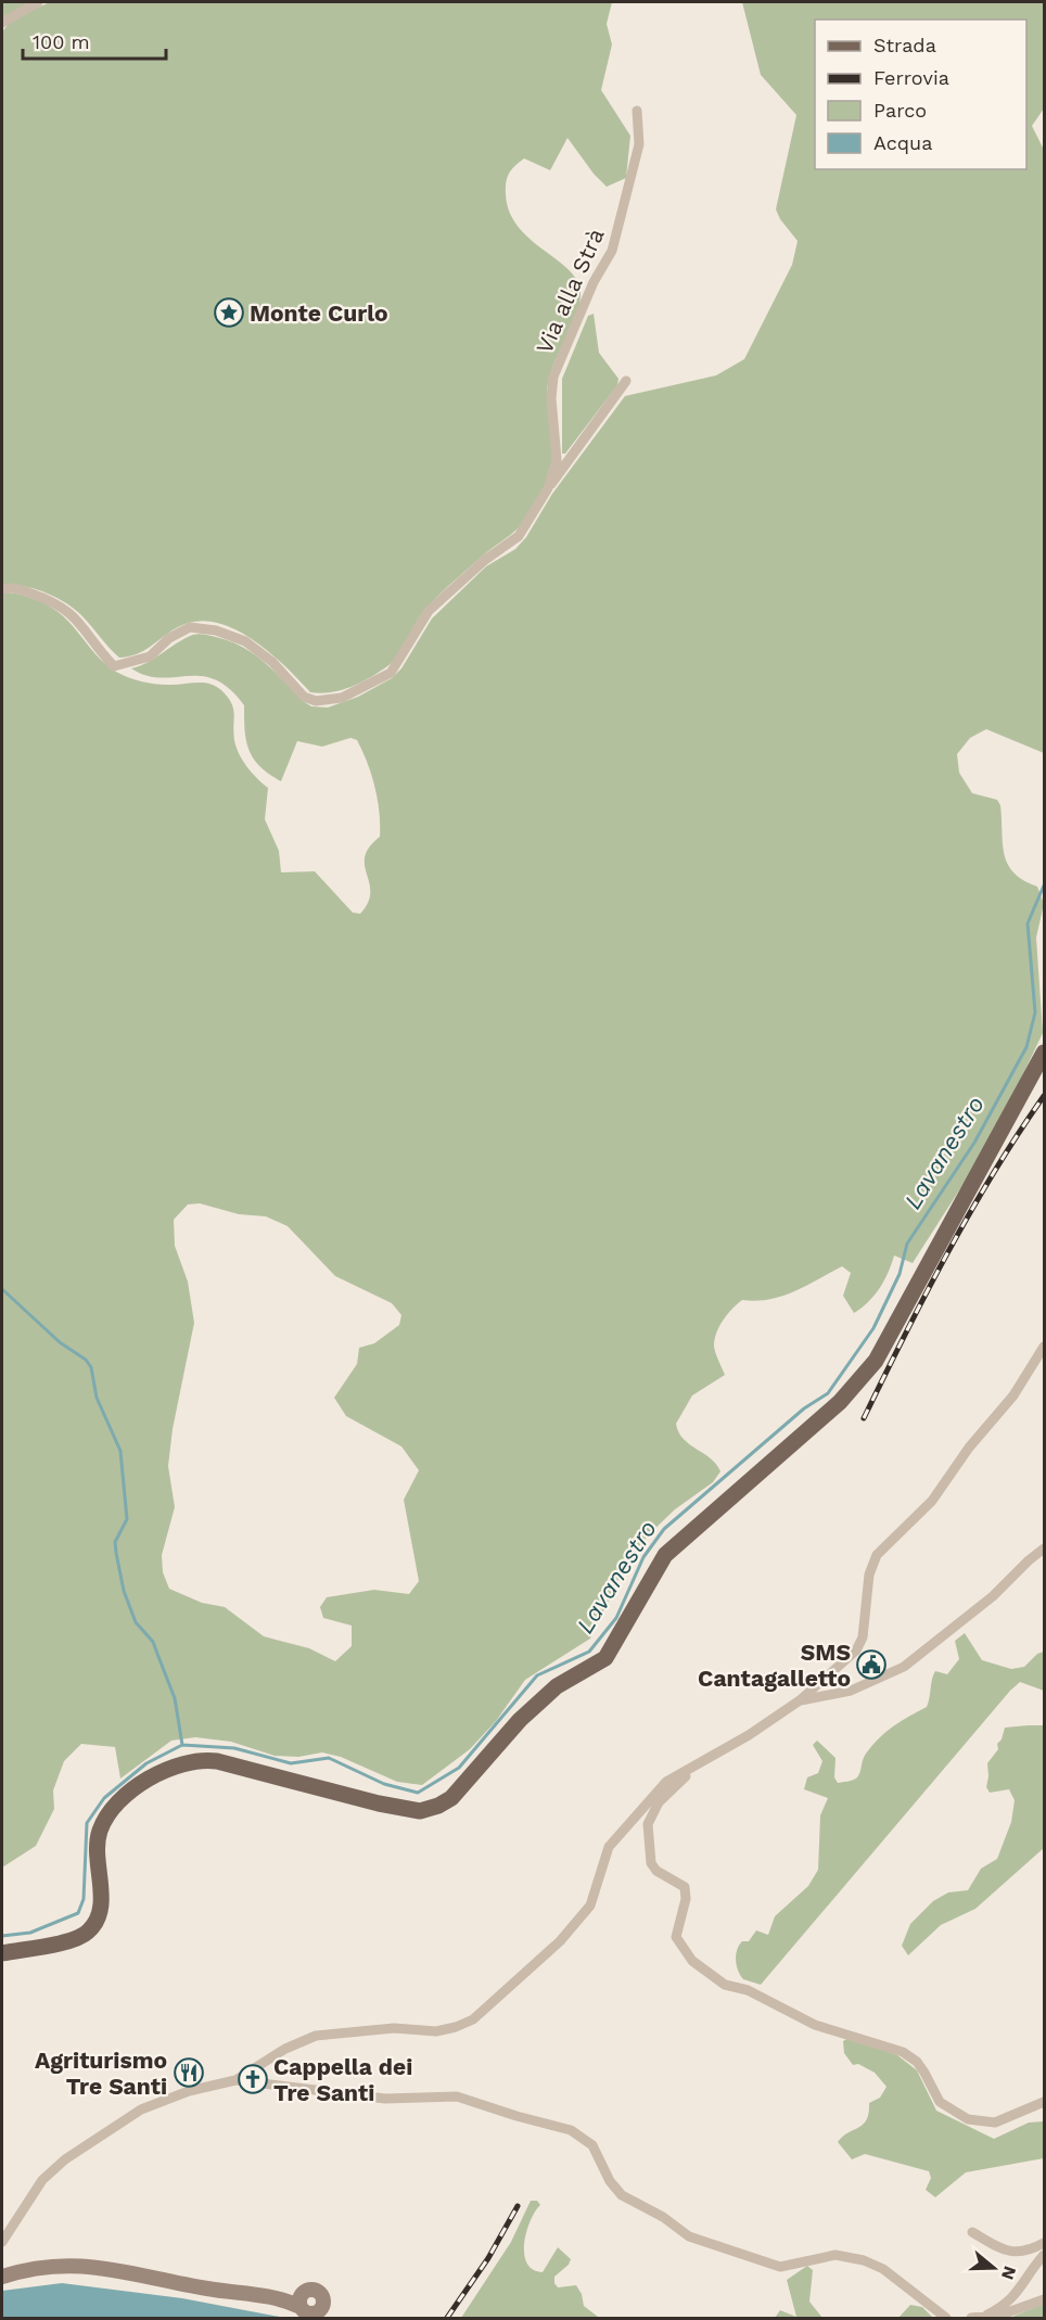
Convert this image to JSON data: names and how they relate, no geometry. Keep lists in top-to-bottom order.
{
  "streets": {
    "street": ["Via alla Strà"]
  },
  "water": ["Lavanestro"],
  "places": {
    "place": ["Monte Curlo"],
    "public building": ["SMS Cantagalletto"],
    "restaurant": ["Agriturismo Tre Santi"],
    "church": ["Cappella dei Tre Santi"]
  },
  "legend": [
    "Strada",
    "Ferrovia",
    "Parco",
    "Acqua"
  ],
  "scale_bar": "100 m",
  "north": "right"
}
